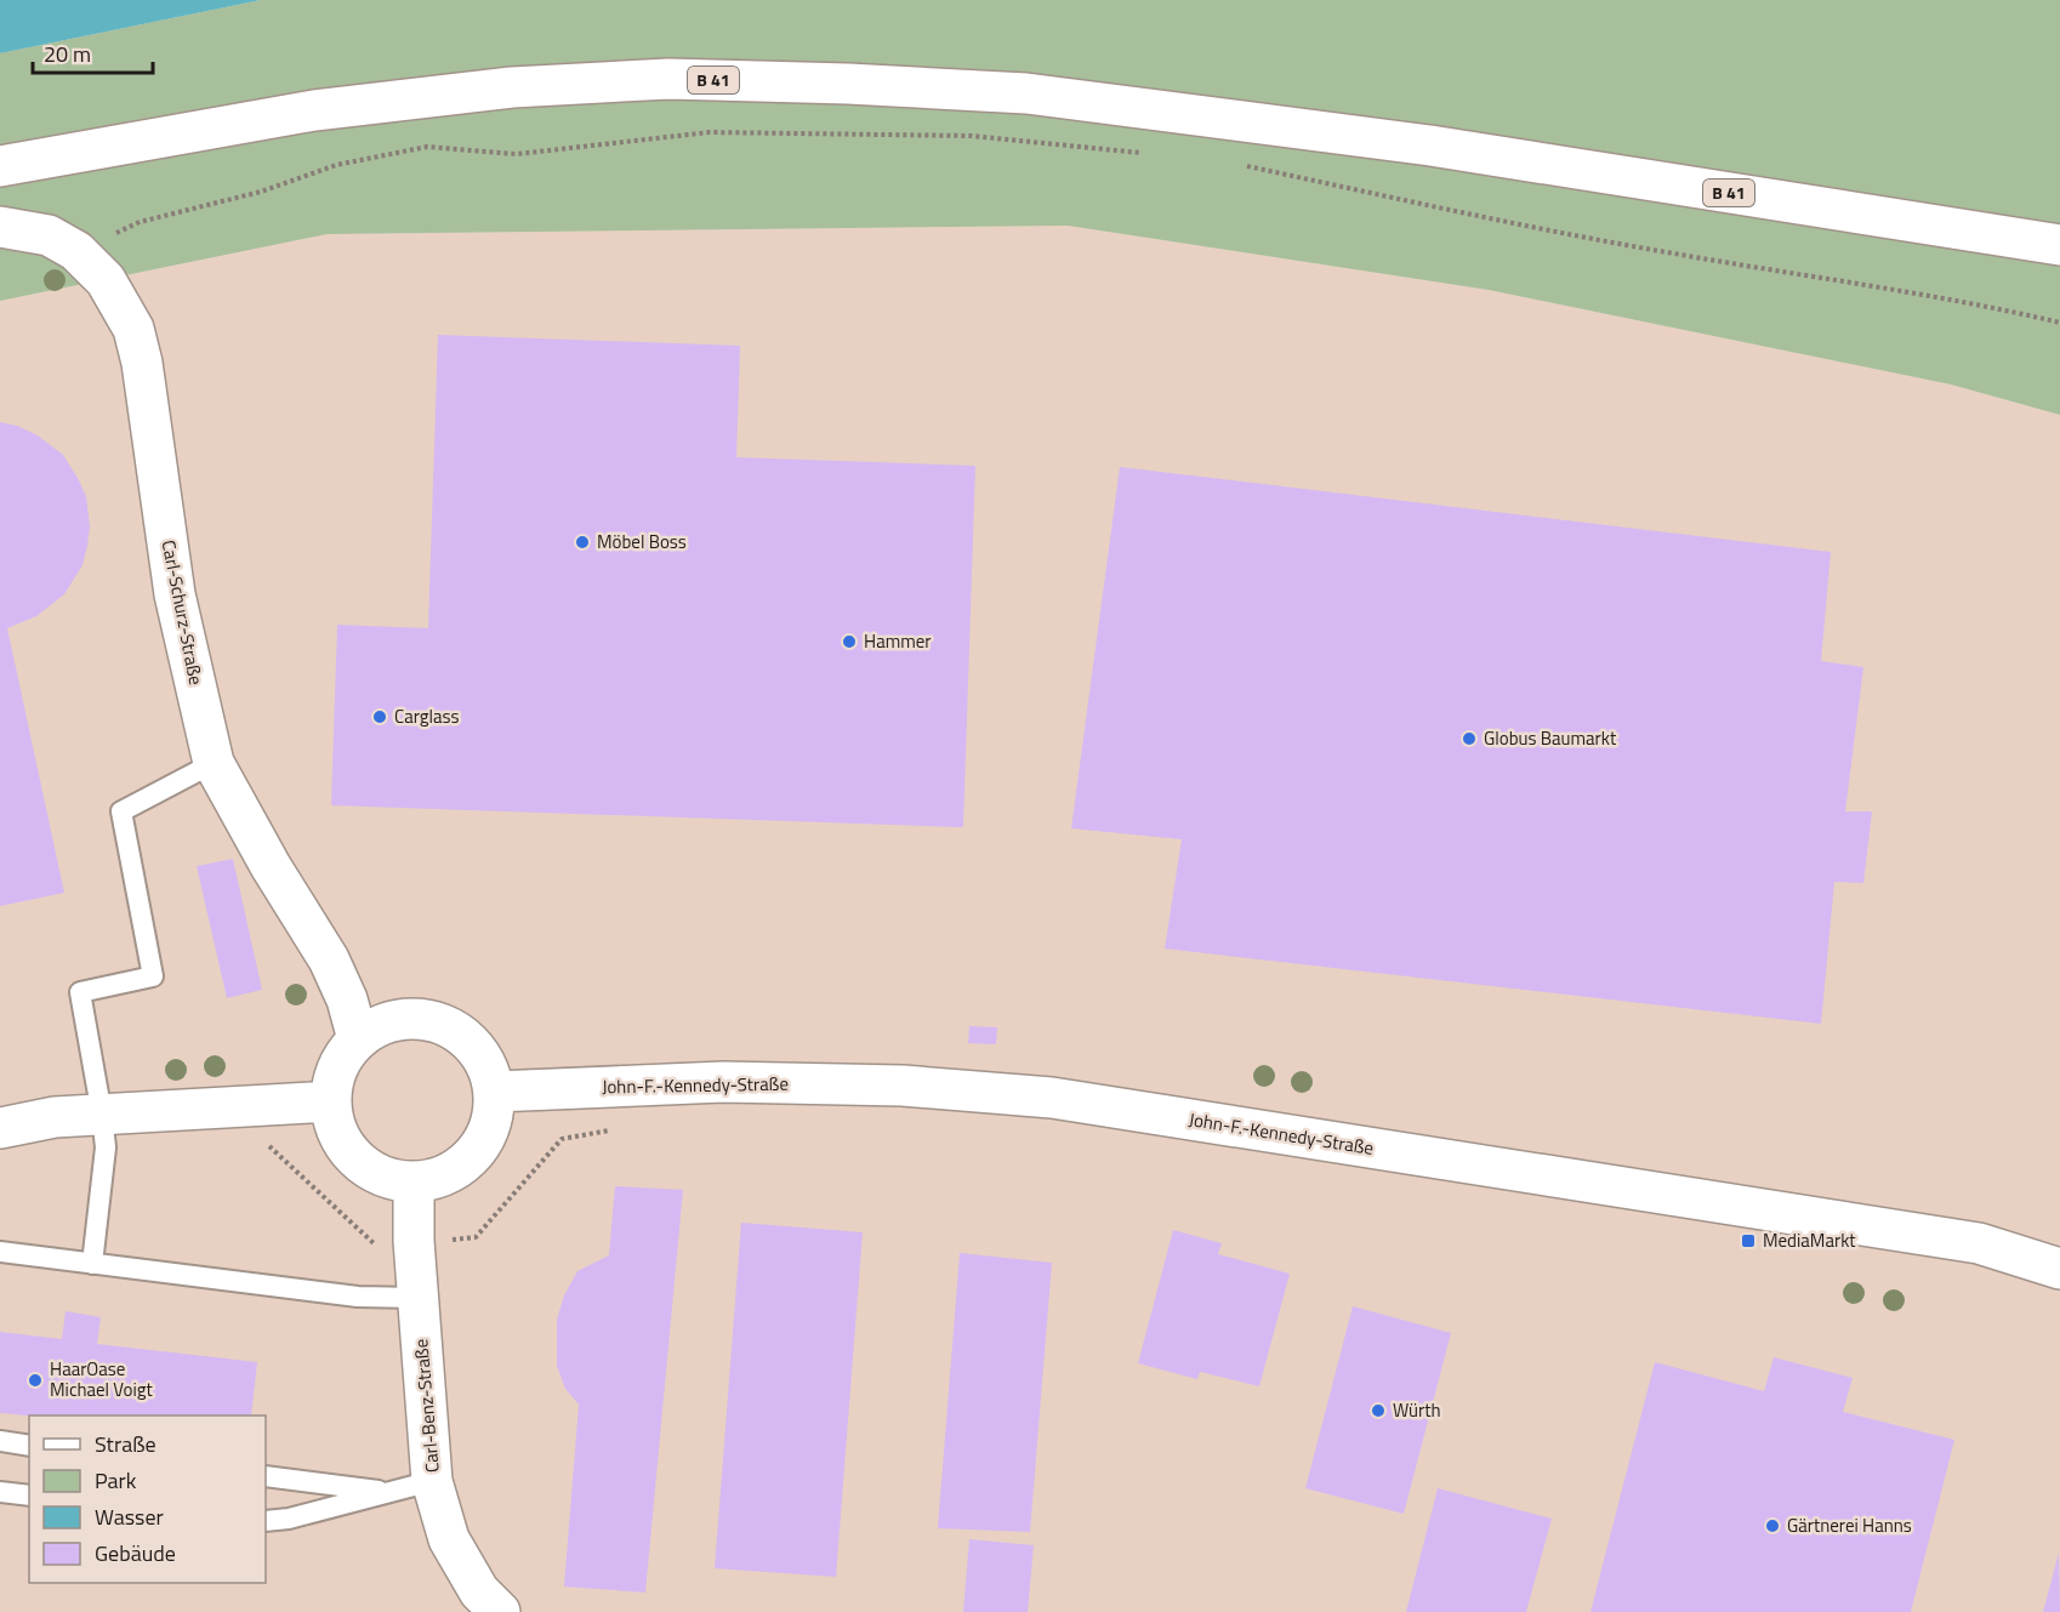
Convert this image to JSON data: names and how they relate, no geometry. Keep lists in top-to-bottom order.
{
  "streets": {
    "street": [
      "B 41",
      "Carl-Schurz-Straße",
      "John-F.-Kennedy-Straße",
      "Carl-Benz-Straße"
    ]
  },
  "crossings": [
    ["Carl-Schurz-Straße", "John-F.-Kennedy-Straße"],
    ["Carl-Schurz-Straße", "Carl-Benz-Straße"],
    ["John-F.-Kennedy-Straße", "Carl-Benz-Straße"]
  ],
  "places": {
    "other": [
      "Möbel Boss",
      "Hammer",
      "Carglass",
      "Globus Baumarkt",
      "HaarOase Michael Voigt",
      "Würth",
      "Gärtnerei Hanns"
    ],
    "transit": ["MediaMarkt"]
  },
  "legend": [
    "Straße",
    "Park",
    "Wasser",
    "Gebäude"
  ],
  "scale_bar": "20 m"
}
